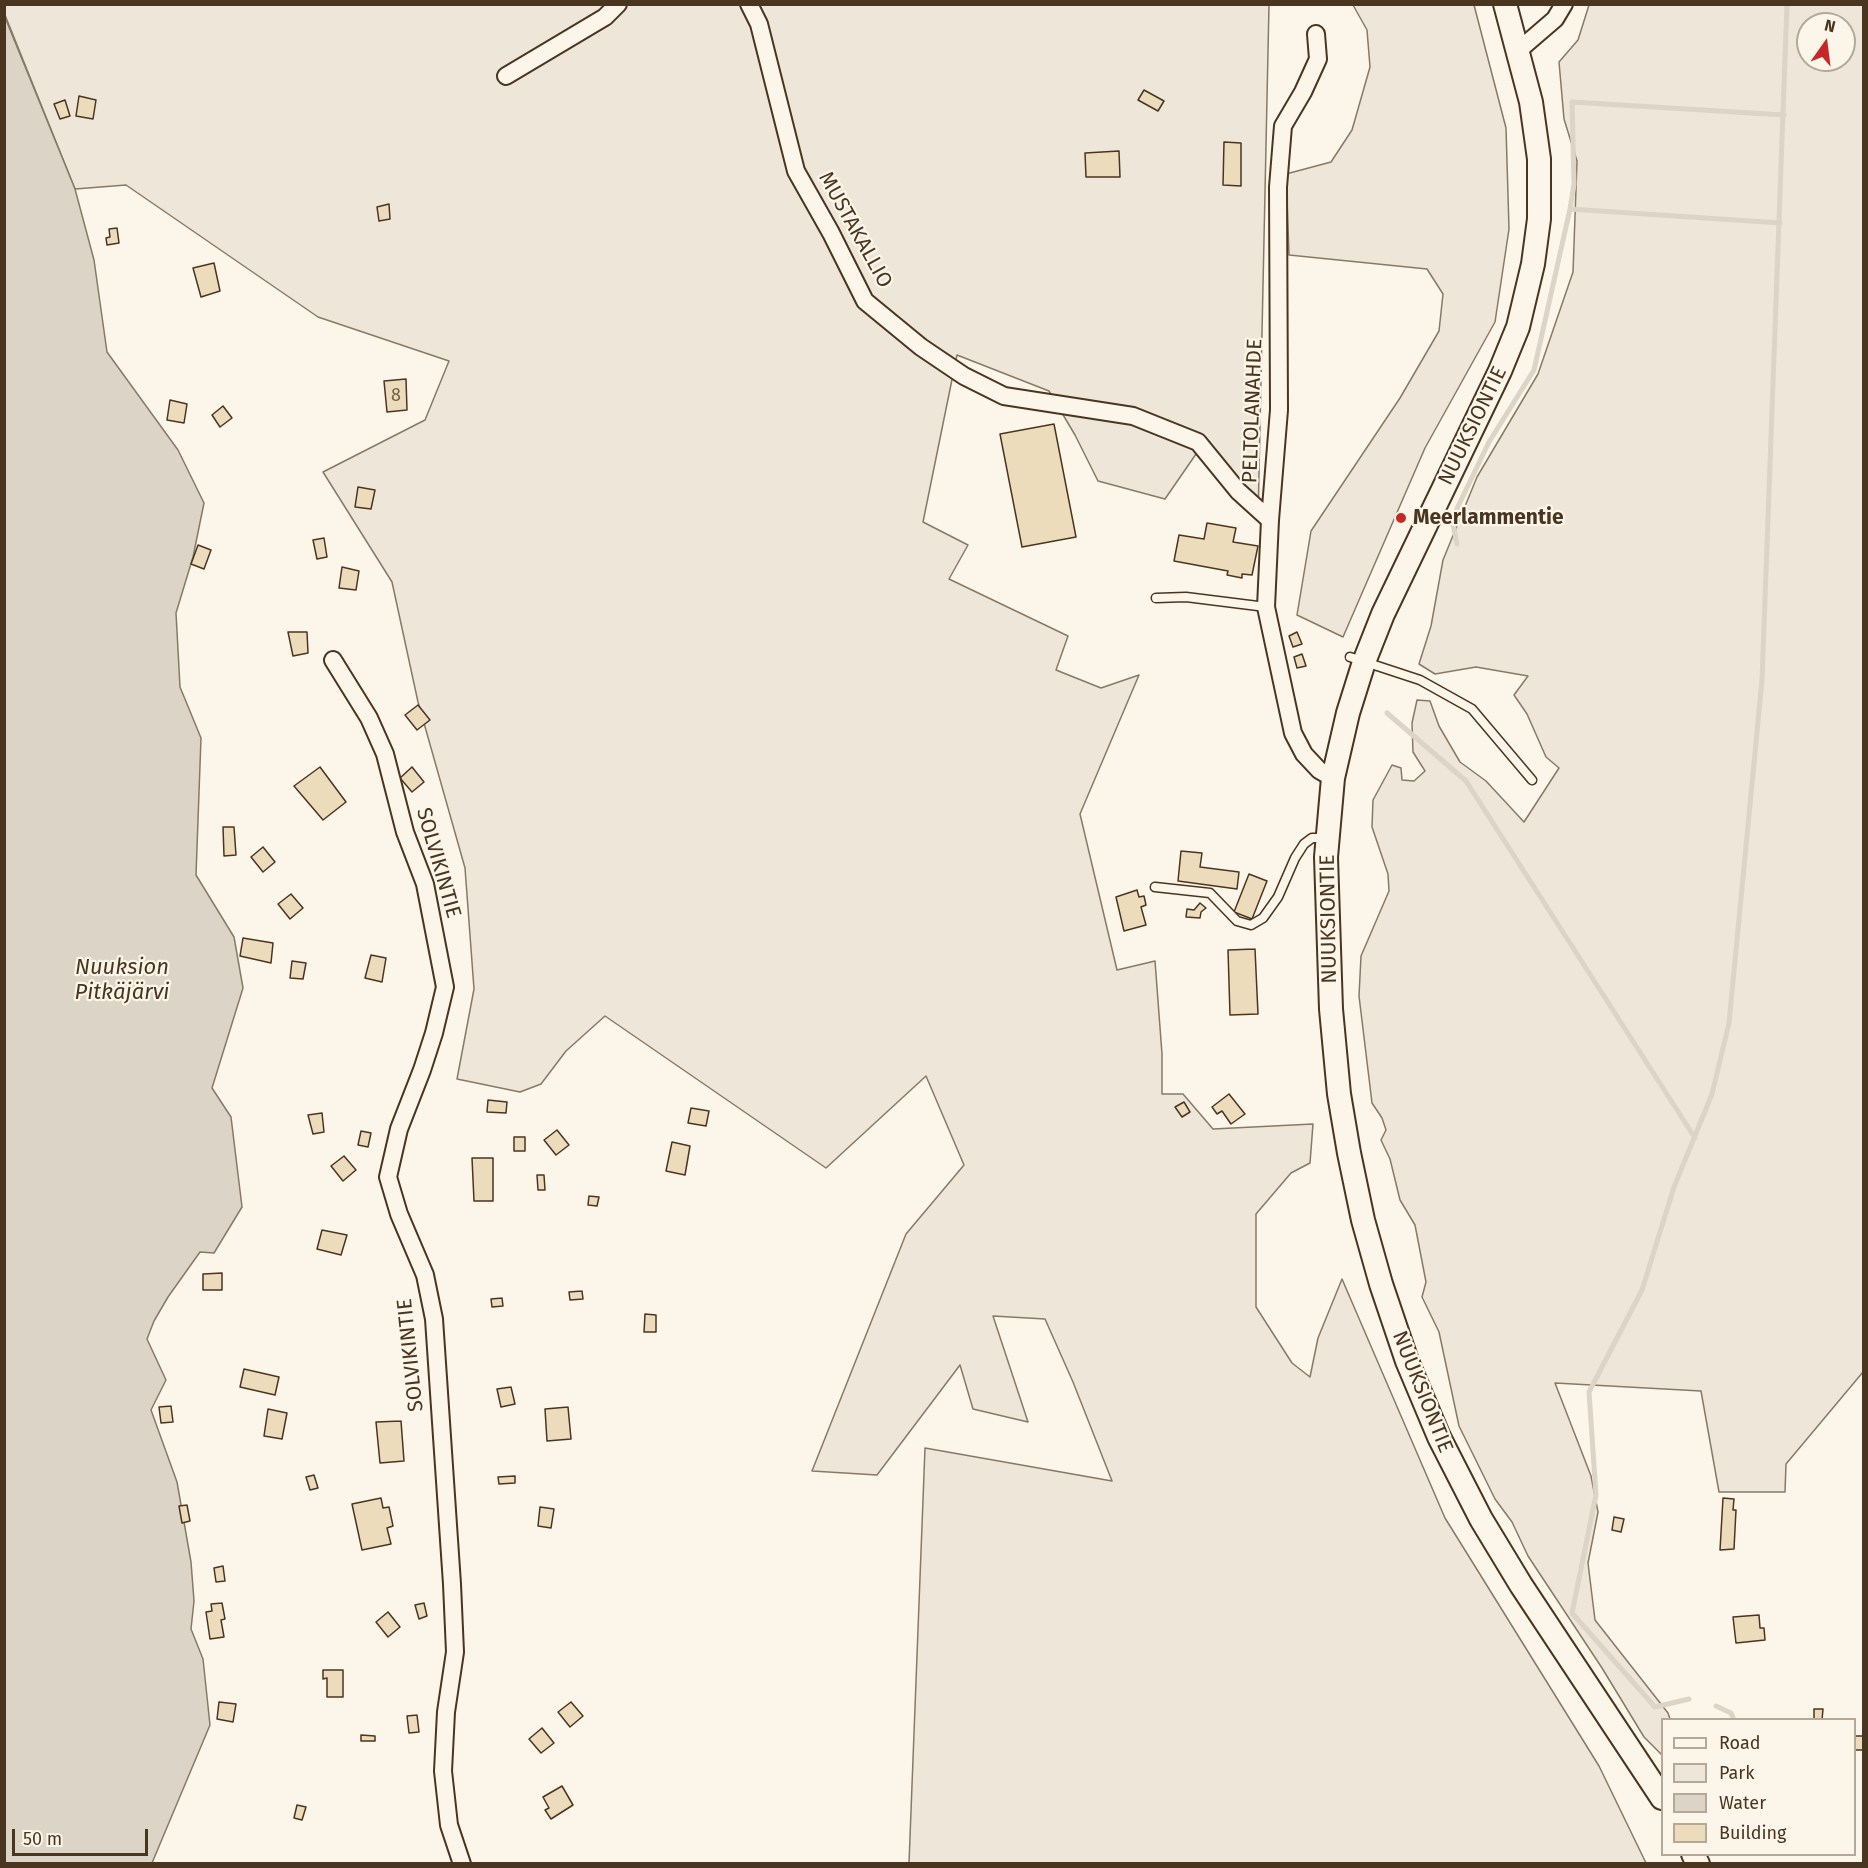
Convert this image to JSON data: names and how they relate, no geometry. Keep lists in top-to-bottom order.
{
  "streets": {
    "street": [
      "MUSTAKALLIO",
      "PELTOLANAHDE",
      "NUUKSIONTIE",
      "SOLVIKINTIE"
    ]
  },
  "crossings": [
    ["MUSTAKALLIO", "PELTOLANAHDE"],
    ["PELTOLANAHDE", "NUUKSIONTIE"]
  ],
  "water": ["Nuuksion Pitkäjärvi"],
  "places": ["Meerlammentie"],
  "house_numbers": ["8"],
  "legend": [
    "Road",
    "Park",
    "Water",
    "Building"
  ],
  "scale_bar": "50 m",
  "north": "top"
}
